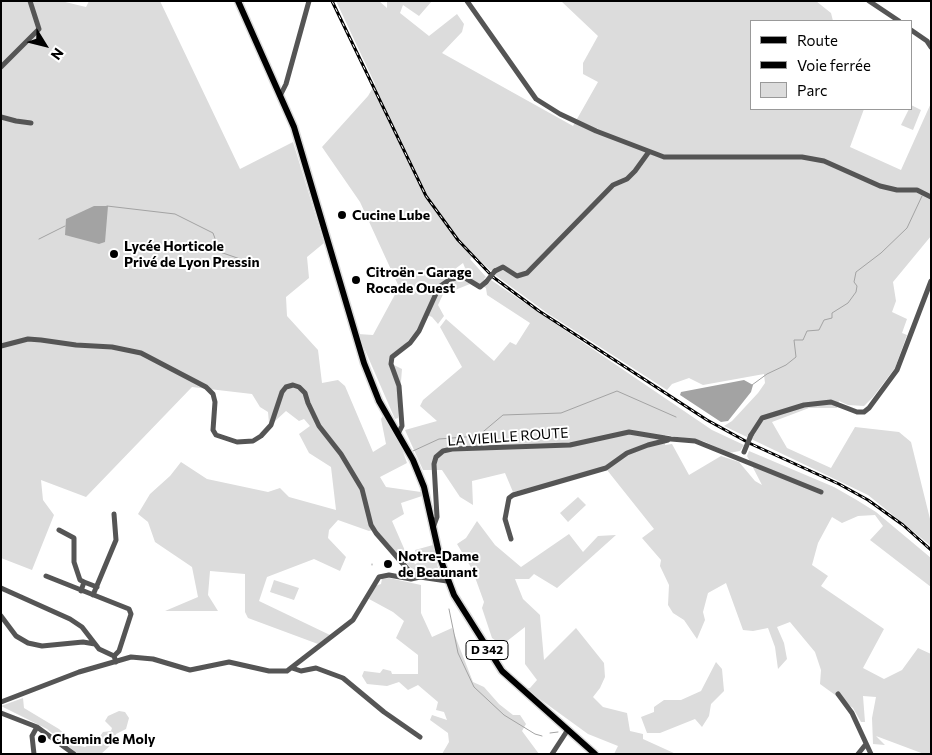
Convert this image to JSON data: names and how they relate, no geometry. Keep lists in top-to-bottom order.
{
  "streets": {
    "main road": ["D 342"],
    "street": ["LA VIEILLE ROUTE"]
  },
  "crossings": [
    ["LA VIEILLE ROUTE", "D 342"]
  ],
  "places": [
    "Cucine Lube",
    "Lycée Horticole Privé de Lyon Pressin",
    "Citroën - Garage Rocade Ouest",
    "Notre-Dame de Beaunant",
    "Chemin de Moly"
  ],
  "legend": ["Route", "Voie ferrée", "Parc"],
  "north": "bottom right"
}
